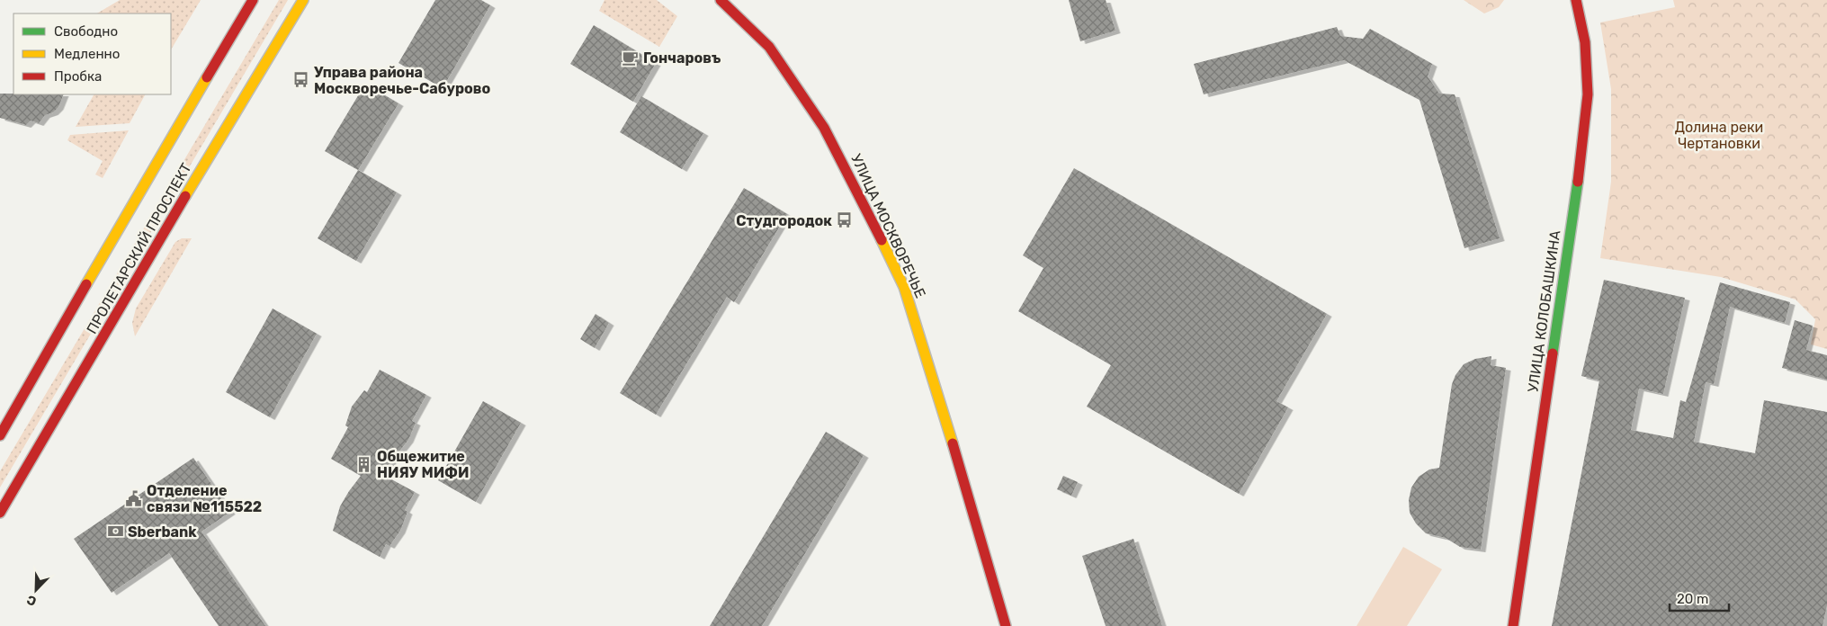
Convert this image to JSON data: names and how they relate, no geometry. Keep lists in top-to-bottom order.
{
  "streets": {
    "main road": ["УЛИЦА МОСКВОРЕЧЬЕ", "ПРОЛЕТАРСКИЙ ПРОСПЕКТ", "УЛИЦА КОЛОБАШКИНА"]
  },
  "parks": ["Долина реки Чертановки"],
  "places": {
    "cafe": ["Гончаровъ"],
    "bus stop": ["Управа района Москворечье-Сабурово", "Студгородок"],
    "building": ["Общежитие НИЯУ МИФИ"],
    "public building": ["Отделение связи №115522"],
    "bank": ["Sberbank"]
  },
  "legend": ["Свободно", "Медленно", "Пробка"],
  "scale_bar": "20 m",
  "north": "bottom left"
}
